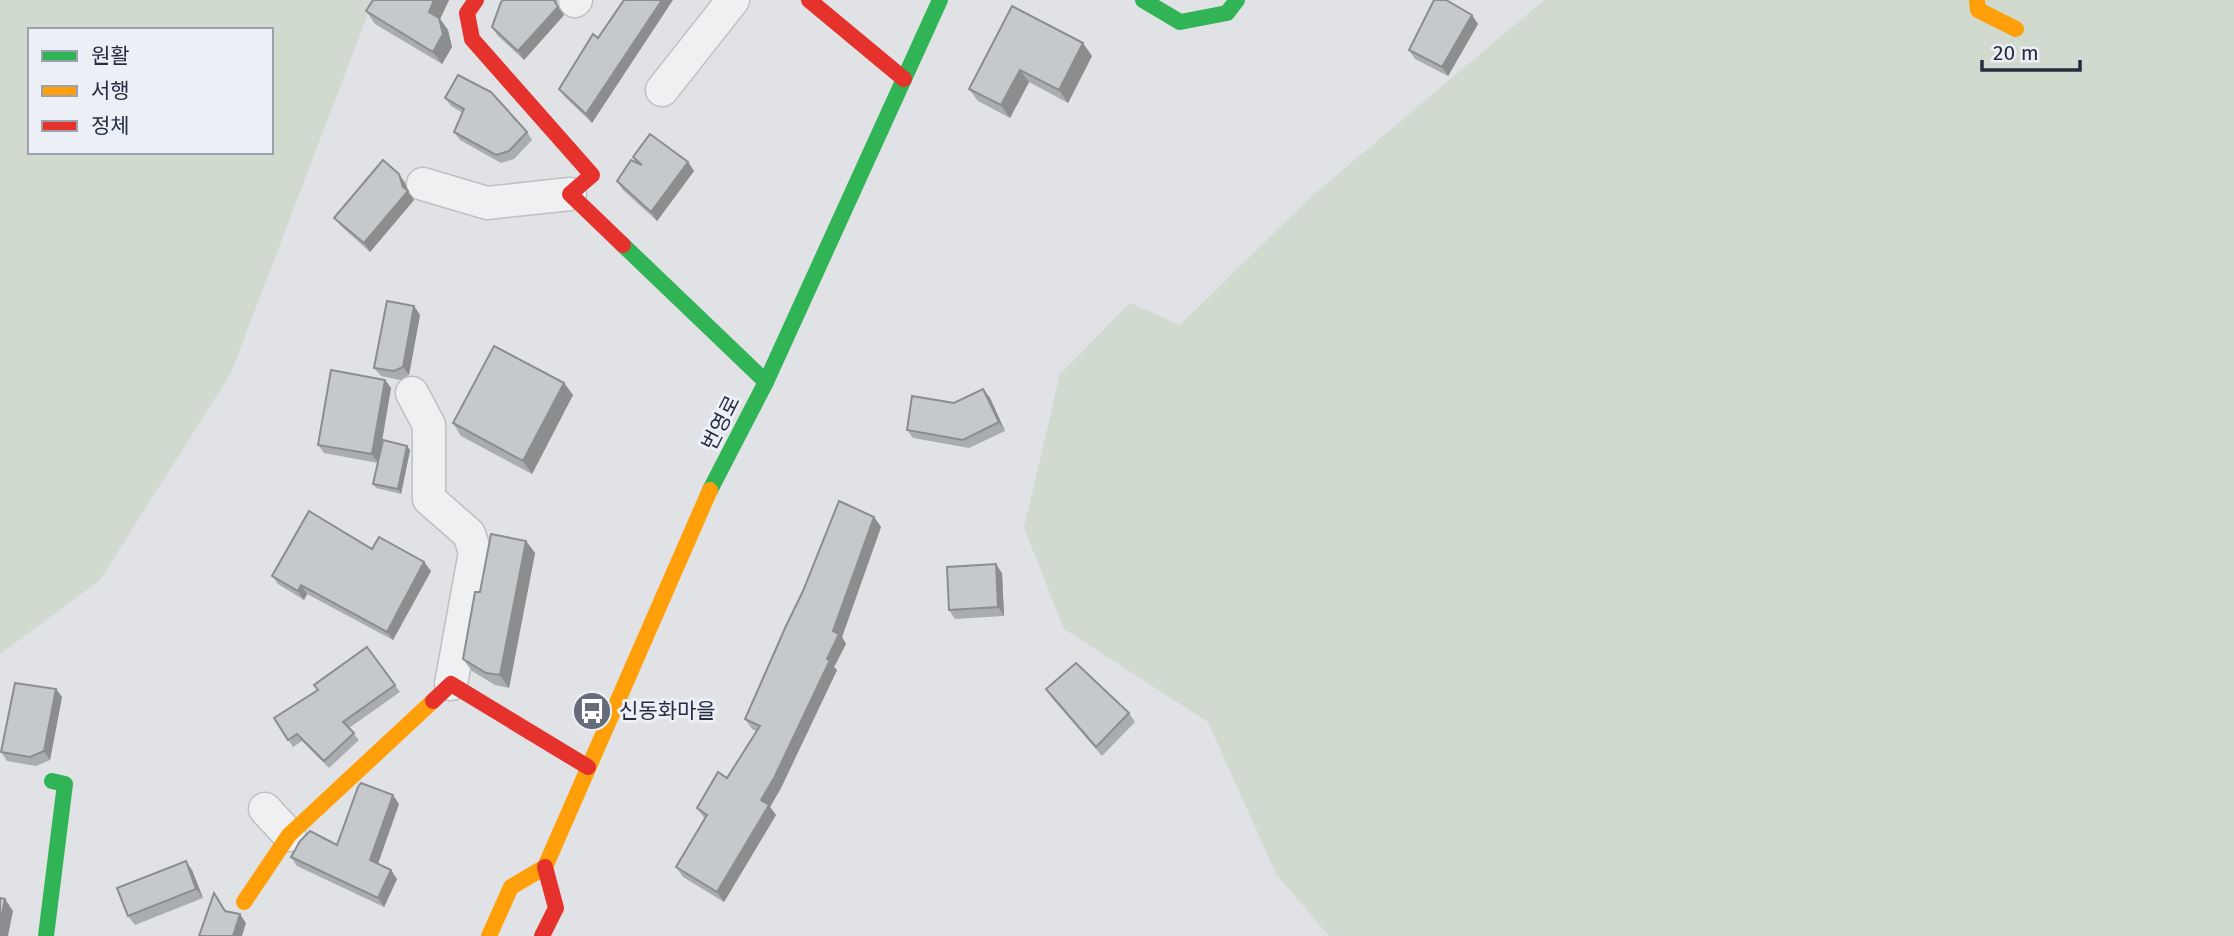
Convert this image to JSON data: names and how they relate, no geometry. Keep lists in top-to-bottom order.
{
  "streets": {
    "street": ["번영로"]
  },
  "places": {
    "bus stop": ["신동화마을"]
  },
  "legend": ["원활", "서행", "정체"],
  "scale_bar": "20 m"
}
